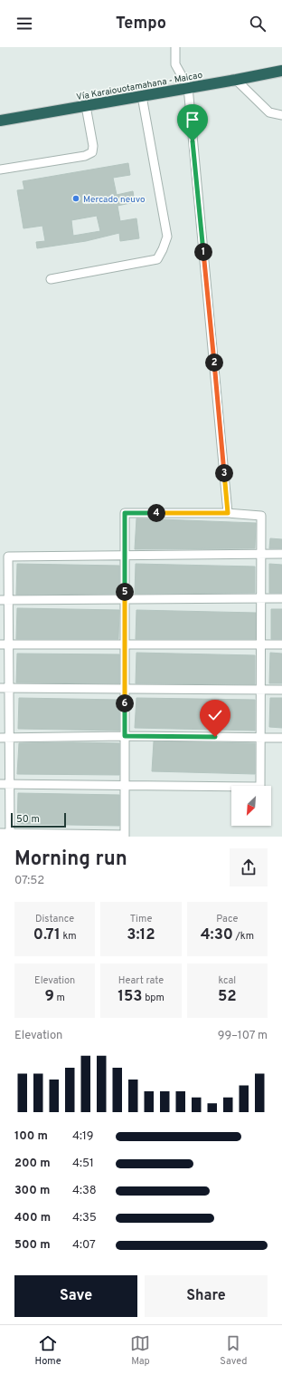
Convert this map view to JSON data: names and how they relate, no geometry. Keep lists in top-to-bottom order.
{
  "streets": {
    "highway": ["Vía Karaiouotamahana - Maicao"]
  },
  "places": ["Mercado neuvo"],
  "scale_bar": "50 m",
  "north": "bottom left",
  "page": {
    "header": "Tempo",
    "pins": [
      "1",
      "2",
      "3",
      "4",
      "5",
      "6"
    ],
    "scale": "50 m",
    "heading": ["Morning run", "07:52"],
    "stats": [
      ["Distance", "0.71 km"],
      ["Time", "3:12"],
      ["Pace", "4:30 /km"],
      ["Elevation", "9 m"],
      ["Heart rate", "153 bpm"],
      ["kcal", "52"]
    ],
    "chart": ["Elevation", "99–107 m"],
    "list": [
      {
        "name": "100 m",
        "note": "4:19"
      },
      {
        "name": "200 m",
        "note": "4:51"
      },
      {
        "name": "300 m",
        "note": "4:38"
      },
      {
        "name": "400 m",
        "note": "4:35"
      },
      {
        "name": "500 m",
        "note": "4:07"
      }
    ],
    "buttons": ["Save", "Share"],
    "tabs": ["Home", "Map", "Saved"]
  }
}
